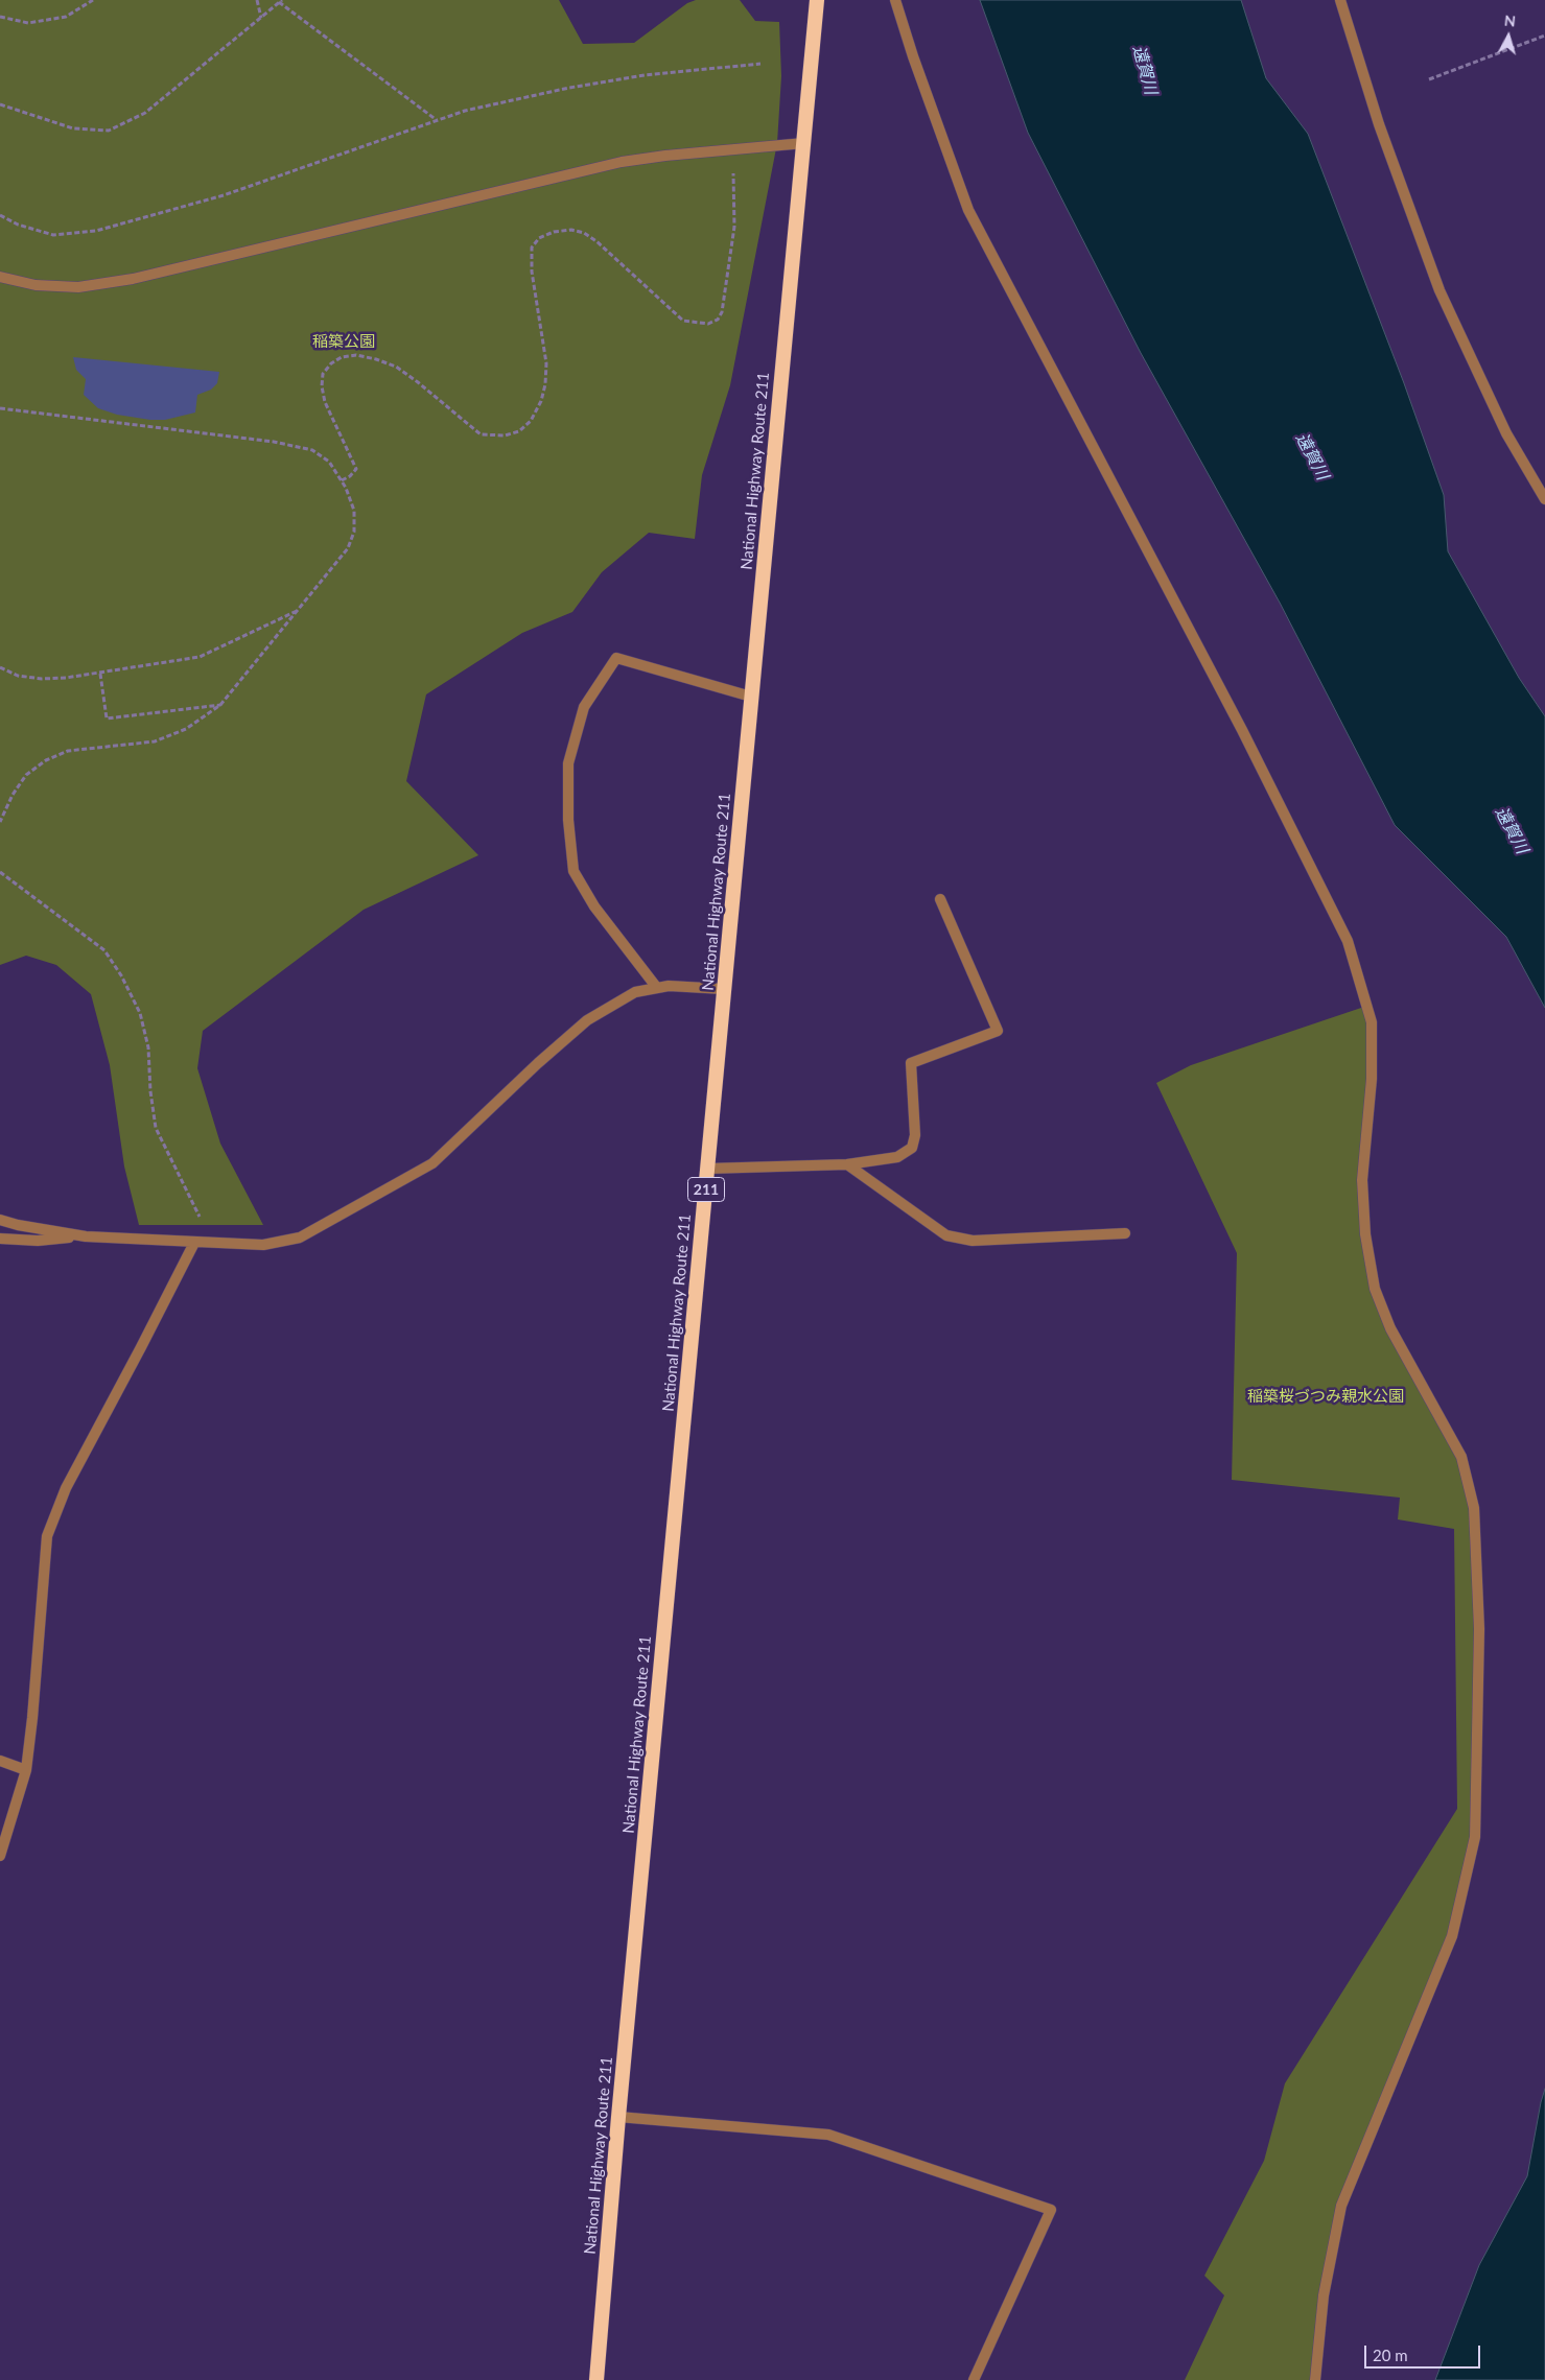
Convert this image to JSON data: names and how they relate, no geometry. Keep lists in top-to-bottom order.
{
  "streets": {
    "highway": ["National Highway Route 211", "211"]
  },
  "water": ["遠賀川"],
  "parks": ["稲築公園", "稲築桜づつみ親水公園"],
  "scale_bar": "20 m",
  "north": "top"
}
